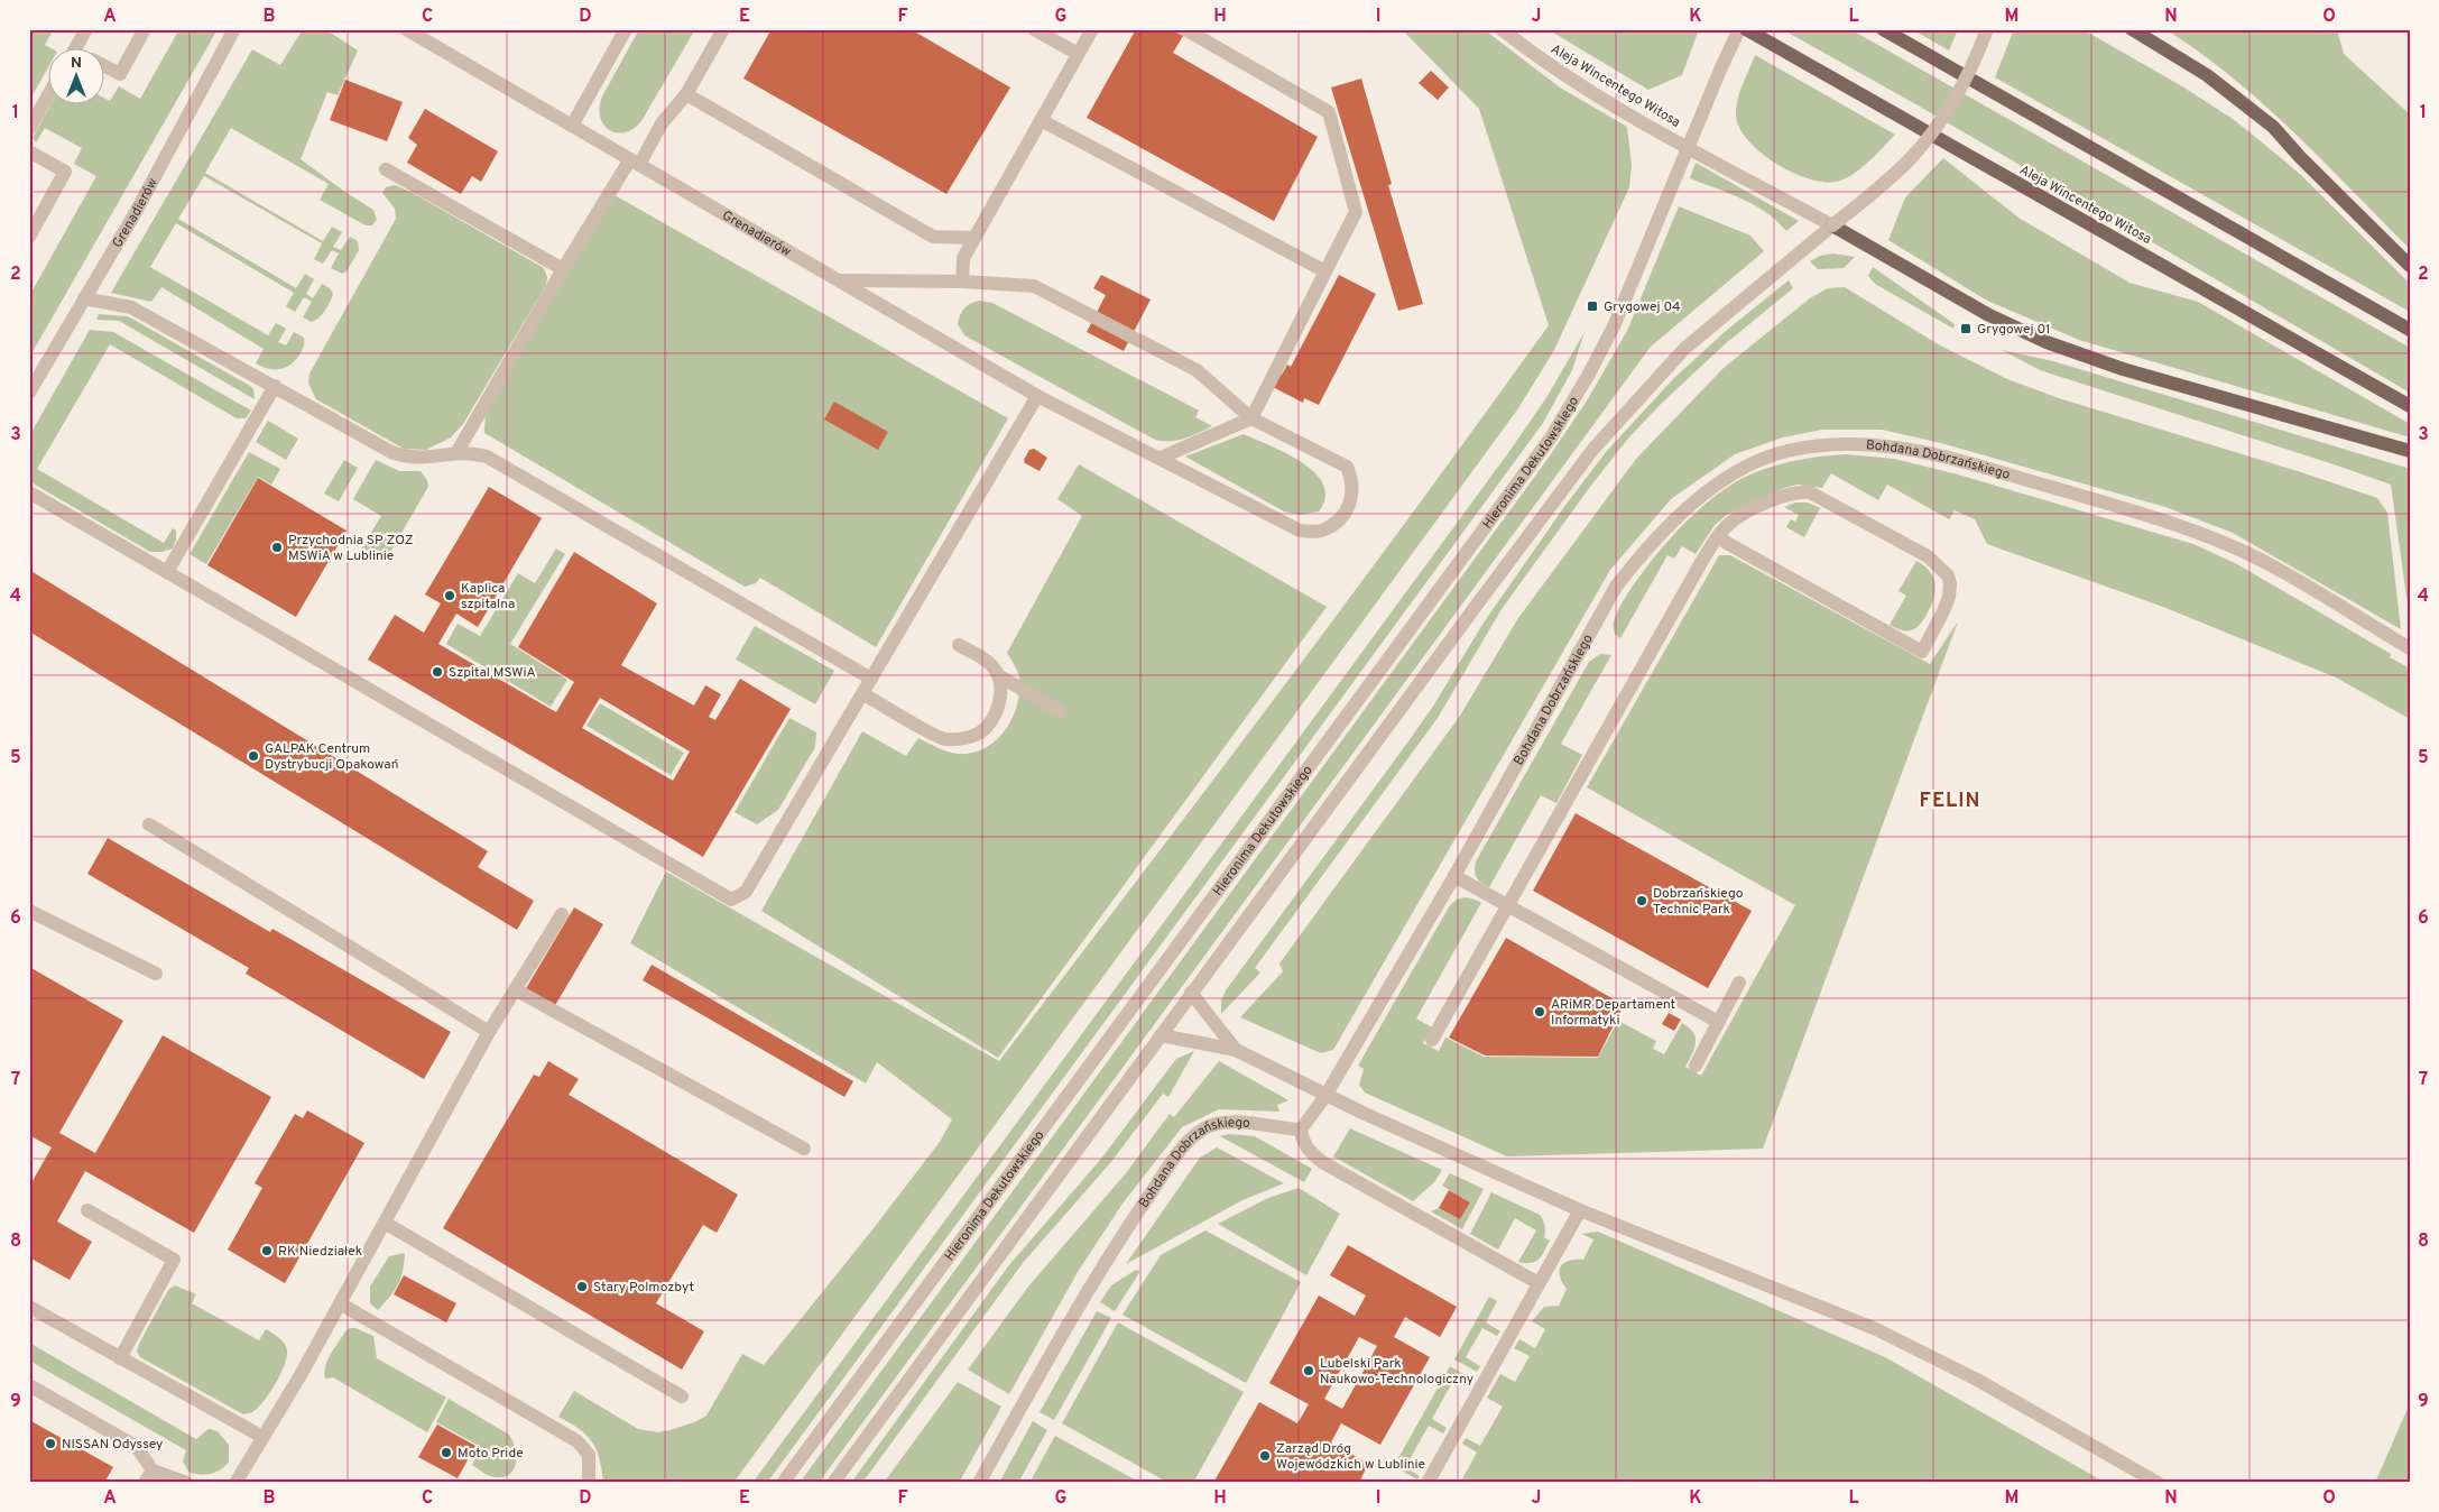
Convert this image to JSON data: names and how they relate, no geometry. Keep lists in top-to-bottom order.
{
  "streets": {
    "main road": ["Aleja Wincentego Witosa"],
    "street": ["Grenadierów", "Bohdana Dobrzańskiego", "Hieronima Dekutowskiego"]
  },
  "crossings": [
    ["Aleja Wincentego Witosa", "Hieronima Dekutowskiego"]
  ],
  "districts": ["FELIN"],
  "places": {
    "transit": ["Grygowej 04", "Grygowej 01"],
    "other": [
      "Przychodnia SP ZOZ MSWiA w Lublinie",
      "Kaplica szpitalna",
      "Szpital MSWiA",
      "GALPAK Centrum Dystrybucji Opakowań",
      "Dobrzańskiego Technic Park",
      "ARiMR Departament Informatyki",
      "RK Niedziałek",
      "Stary Polmozbyt",
      "Lubelski Park Naukowo-Technologiczny",
      "NISSAN Odyssey",
      "Moto Pride",
      "Zarząd Dróg Wojewódzkich w Lublinie"
    ]
  },
  "north": "top",
  "grid": {
    "columns": [
      "A",
      "B",
      "C",
      "D",
      "E",
      "F",
      "G",
      "H",
      "I",
      "J",
      "K",
      "L",
      "M",
      "N",
      "O"
    ],
    "rows": [
      "1",
      "2",
      "3",
      "4",
      "5",
      "6",
      "7",
      "8",
      "9"
    ]
  }
}
